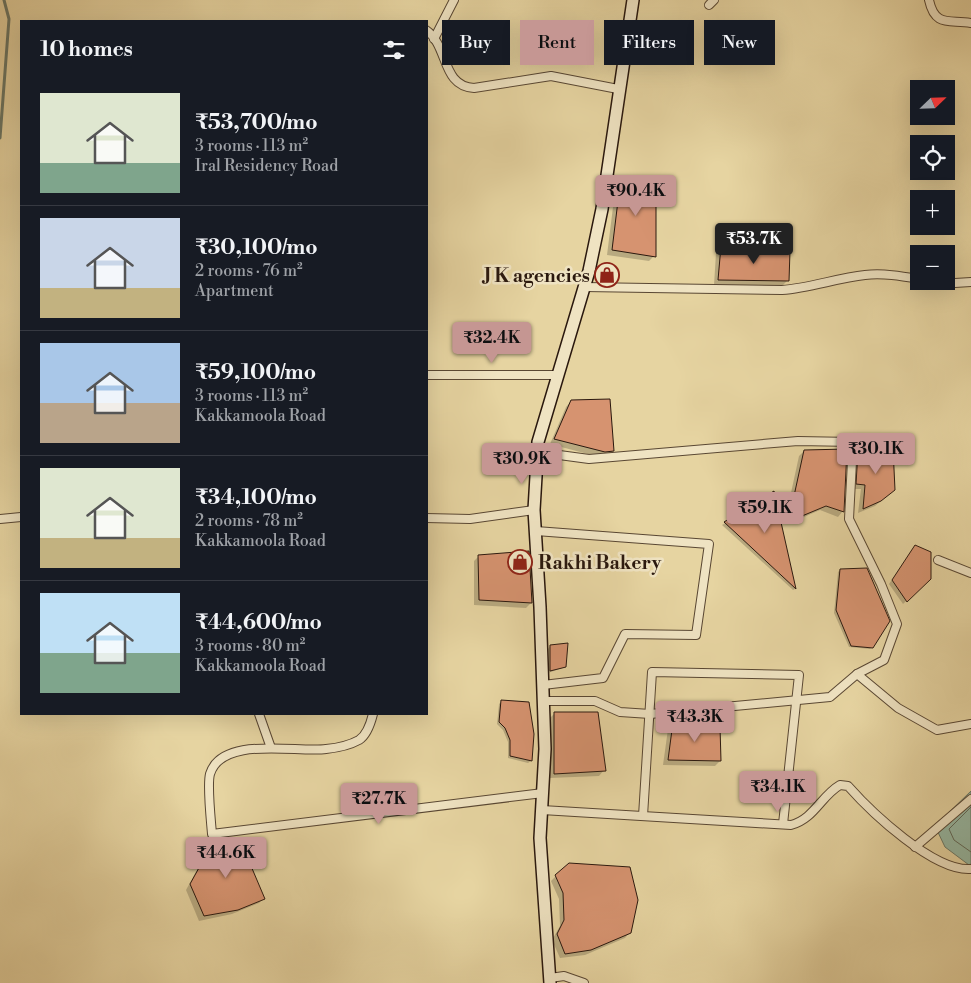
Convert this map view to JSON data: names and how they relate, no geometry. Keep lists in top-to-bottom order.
{
  "places": {
    "shop": ["J K agencies", "Rakhi Bakery"]
  },
  "north": "top right",
  "page": {
    "chip": [
      "Buy",
      "Rent",
      "Filters",
      "New"
    ],
    "heading": "10 homes",
    "map_buttons": ["+", "−"],
    "list": [
      {
        "name": "₹53,700/mo",
        "note": "3 rooms · 113 m² · Iral Residency Road"
      },
      {
        "name": "₹30,100/mo",
        "note": "2 rooms · 76 m² · Apartment"
      },
      {
        "name": "₹59,100/mo",
        "note": "3 rooms · 113 m² · Kakkamoola Road"
      },
      {
        "name": "₹34,100/mo",
        "note": "2 rooms · 78 m² · Kakkamoola Road"
      },
      {
        "name": "₹44,600/mo",
        "note": "3 rooms · 80 m² · Kakkamoola Road"
      }
    ],
    "price": [
      "₹90.4K",
      "₹53.7K",
      "₹32.4K",
      "₹30.1K",
      "₹30.9K",
      "₹59.1K",
      "₹43.3K",
      "₹34.1K",
      "₹27.7K",
      "₹44.6K"
    ]
  }
}
